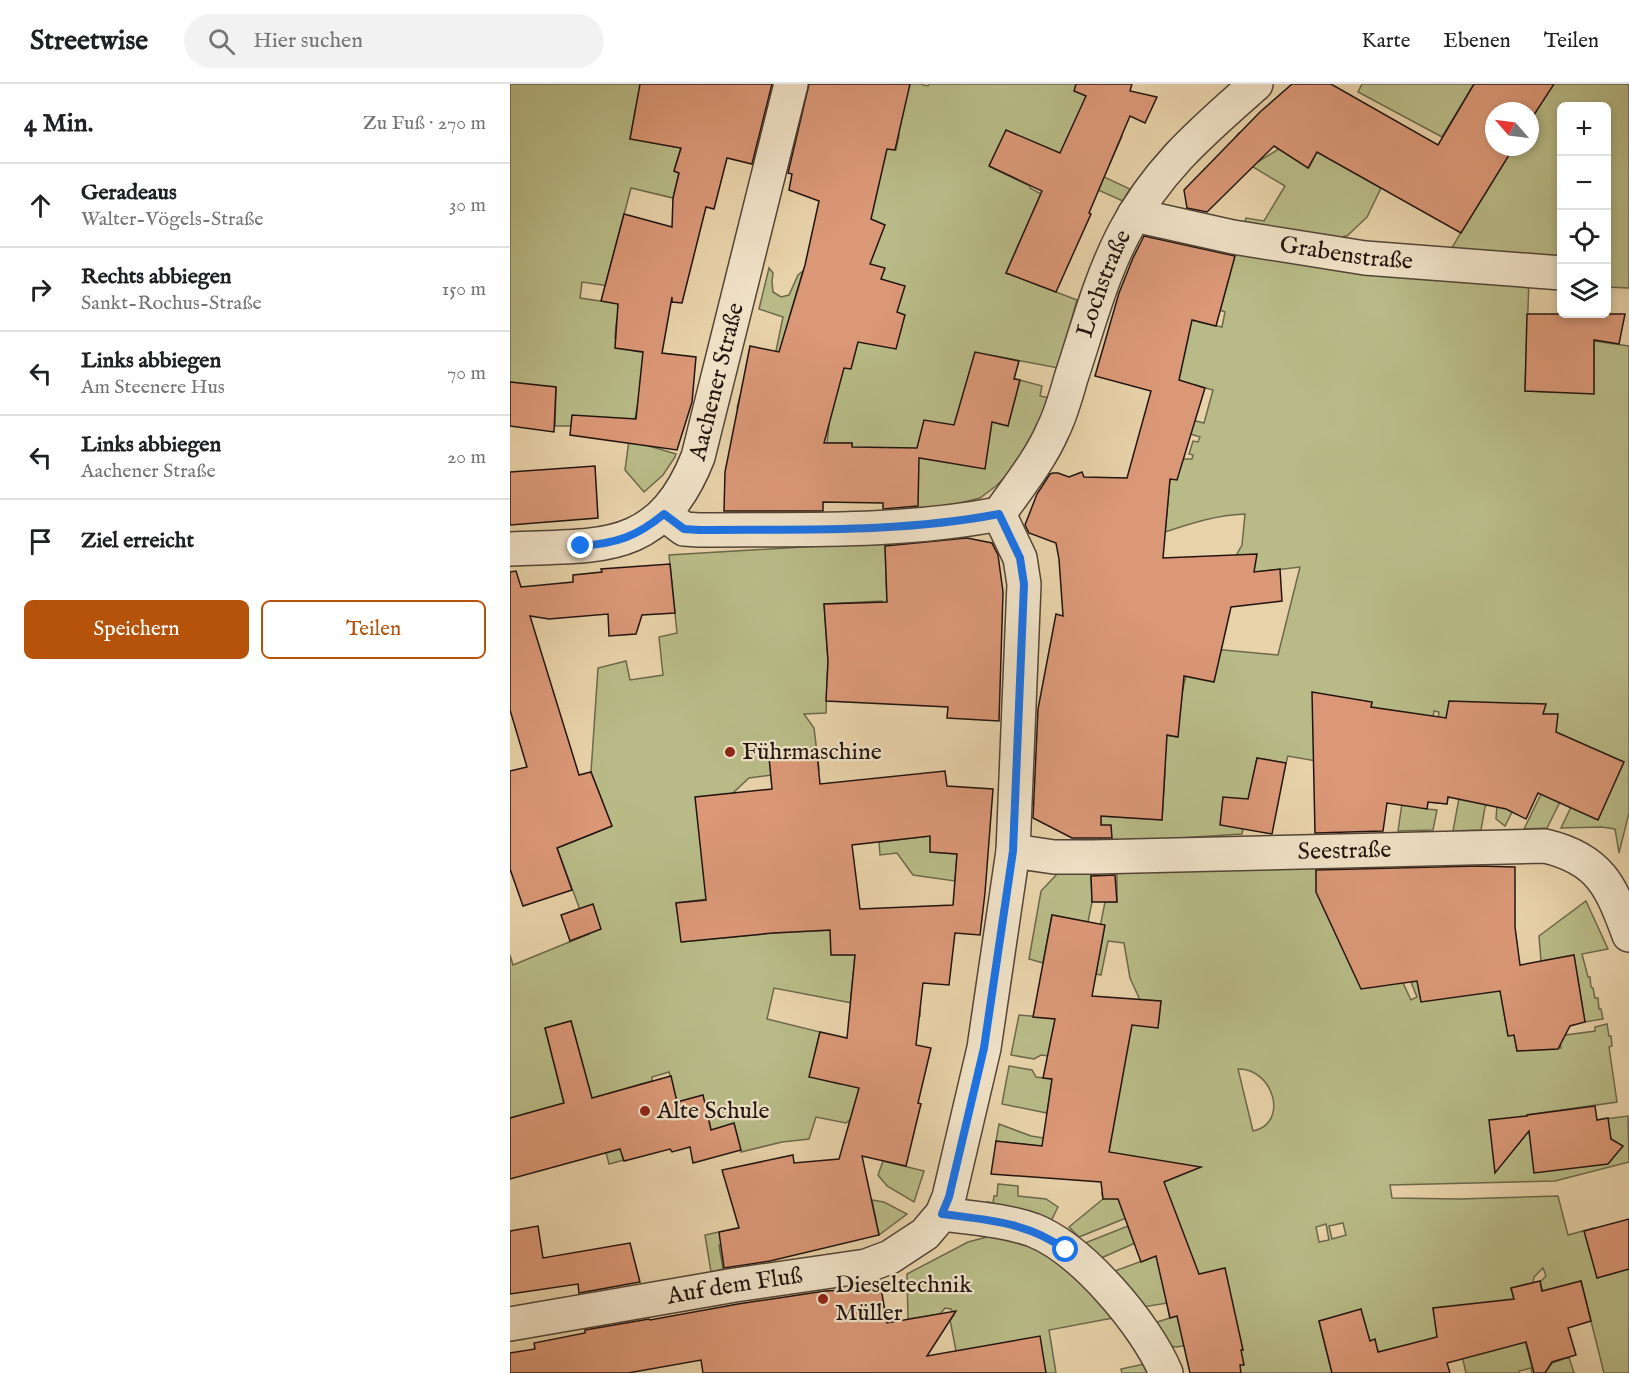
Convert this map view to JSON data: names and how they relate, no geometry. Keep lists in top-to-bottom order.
{
  "streets": {
    "street": [
      "Grabenstraße",
      "Lochstraße",
      "Aachener Straße",
      "Seestraße",
      "Auf dem Fluß"
    ]
  },
  "crossings": [
    ["Grabenstraße", "Lochstraße"]
  ],
  "places": ["Führmaschine", "Alte Schule", "Dieseltechnik Müller"],
  "north": "top left",
  "page": {
    "header": "Streetwise",
    "search": "Hier suchen",
    "nav": ["Karte", "Ebenen", "Teilen"],
    "heading": ["4 Min.", "Zu Fuß · 270 m"],
    "map_buttons": ["+", "−"],
    "list": [
      ["Geradeaus", "Walter-Vögels-Straße", "30 m"],
      ["Rechts abbiegen", "Sankt-Rochus-Straße", "150 m"],
      ["Links abbiegen", "Am Steenere Hus", "70 m"],
      ["Links abbiegen", "Aachener Straße", "20 m"],
      "Ziel erreicht"
    ],
    "buttons": ["Speichern", "Teilen"]
  }
}
